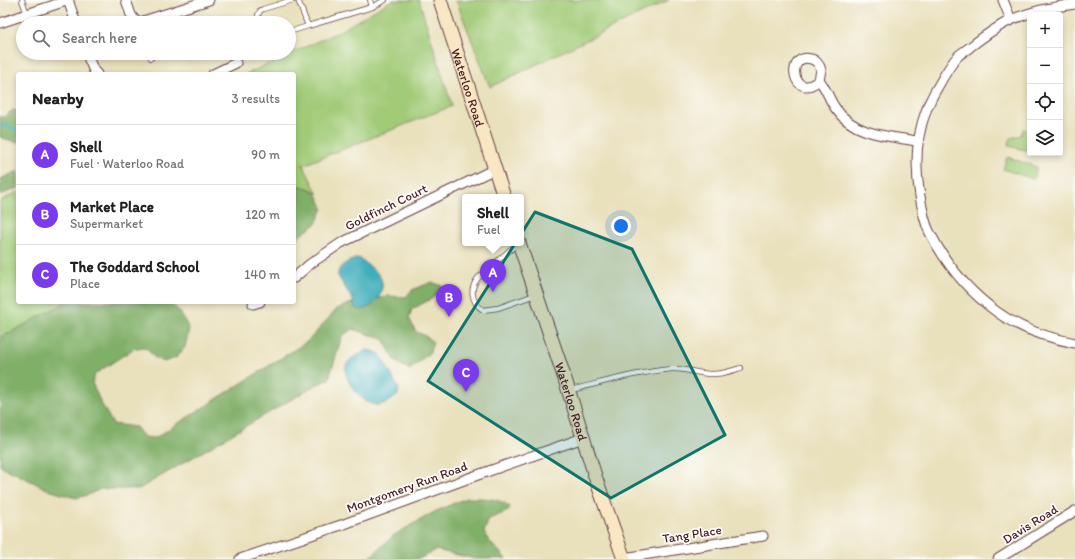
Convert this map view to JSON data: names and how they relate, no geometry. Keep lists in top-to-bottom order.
{
  "streets": {
    "main road": ["Waterloo Road"],
    "street": [
      "Goldfinch Court",
      "Montgomery Run Road",
      "Davis Road",
      "Tang Place"
    ]
  },
  "crossings": [
    ["Waterloo Road", "Goldfinch Court"],
    ["Waterloo Road", "Montgomery Run Road"],
    ["Waterloo Road", "Tang Place"]
  ],
  "page": {
    "map_buttons": ["+", "−"],
    "search": "Search here",
    "heading": ["Nearby", "3 results"],
    "list": [
      {
        "mark": "A",
        "name": "Shell",
        "note": "Fuel · Waterloo Road",
        "value": "90 m"
      },
      {
        "mark": "B",
        "name": "Market Place",
        "note": "Supermarket",
        "value": "120 m"
      },
      {
        "mark": "C",
        "name": "The Goddard School",
        "note": "Place",
        "value": "140 m"
      }
    ],
    "popup": ["Shell", "Fuel"],
    "pins": ["A", "B", "C"]
  }
}
